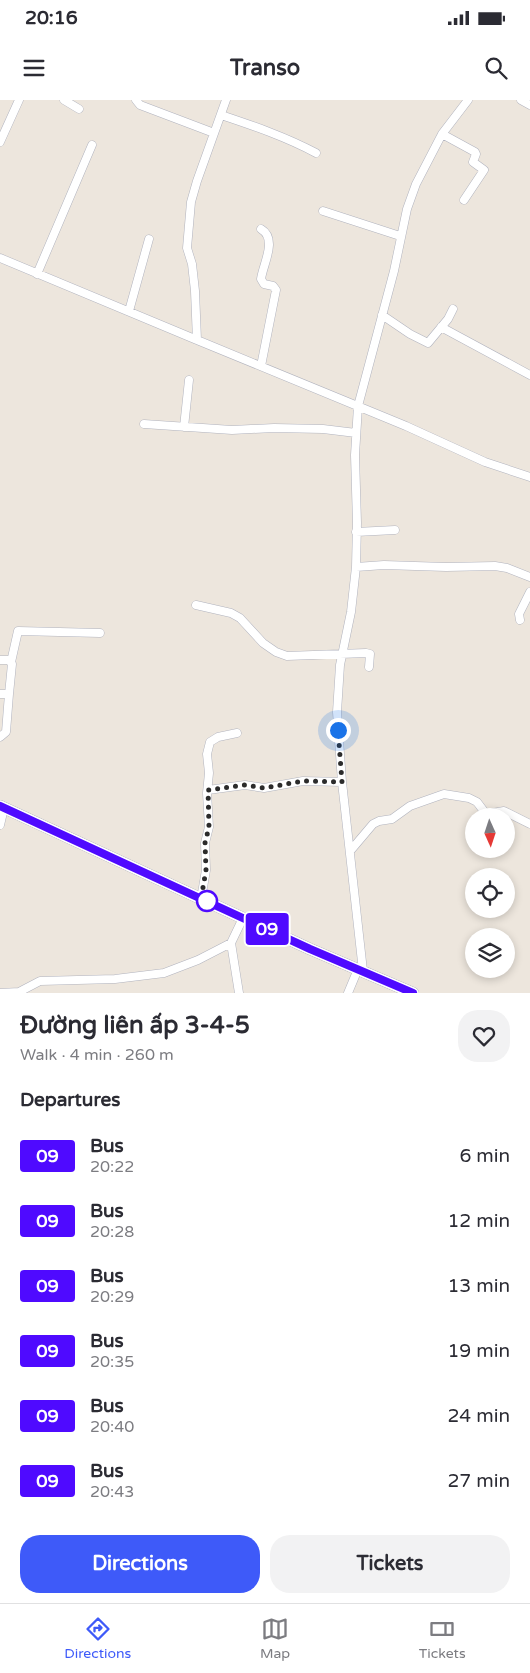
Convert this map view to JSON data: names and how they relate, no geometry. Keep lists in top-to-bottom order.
{
  "lines": ["bus line 09"],
  "north": "bottom",
  "page": {
    "status": "20:16",
    "header": "Transo",
    "on_map": "09",
    "heading": [
      ["Đường liên ấp 3-4-5", "Walk · 4 min · 260 m"],
      "Departures"
    ],
    "list": [
      {
        "mark": "09",
        "name": "Bus",
        "note": "20:22",
        "value": "6 min"
      },
      {
        "mark": "09",
        "name": "Bus",
        "note": "20:28",
        "value": "12 min"
      },
      {
        "mark": "09",
        "name": "Bus",
        "note": "20:29",
        "value": "13 min"
      },
      {
        "mark": "09",
        "name": "Bus",
        "note": "20:35",
        "value": "19 min"
      },
      {
        "mark": "09",
        "name": "Bus",
        "note": "20:40",
        "value": "24 min"
      },
      {
        "mark": "09",
        "name": "Bus",
        "note": "20:43",
        "value": "27 min"
      }
    ],
    "buttons": ["Directions", "Tickets"],
    "tabs": ["Directions", "Map", "Tickets"]
  }
}
